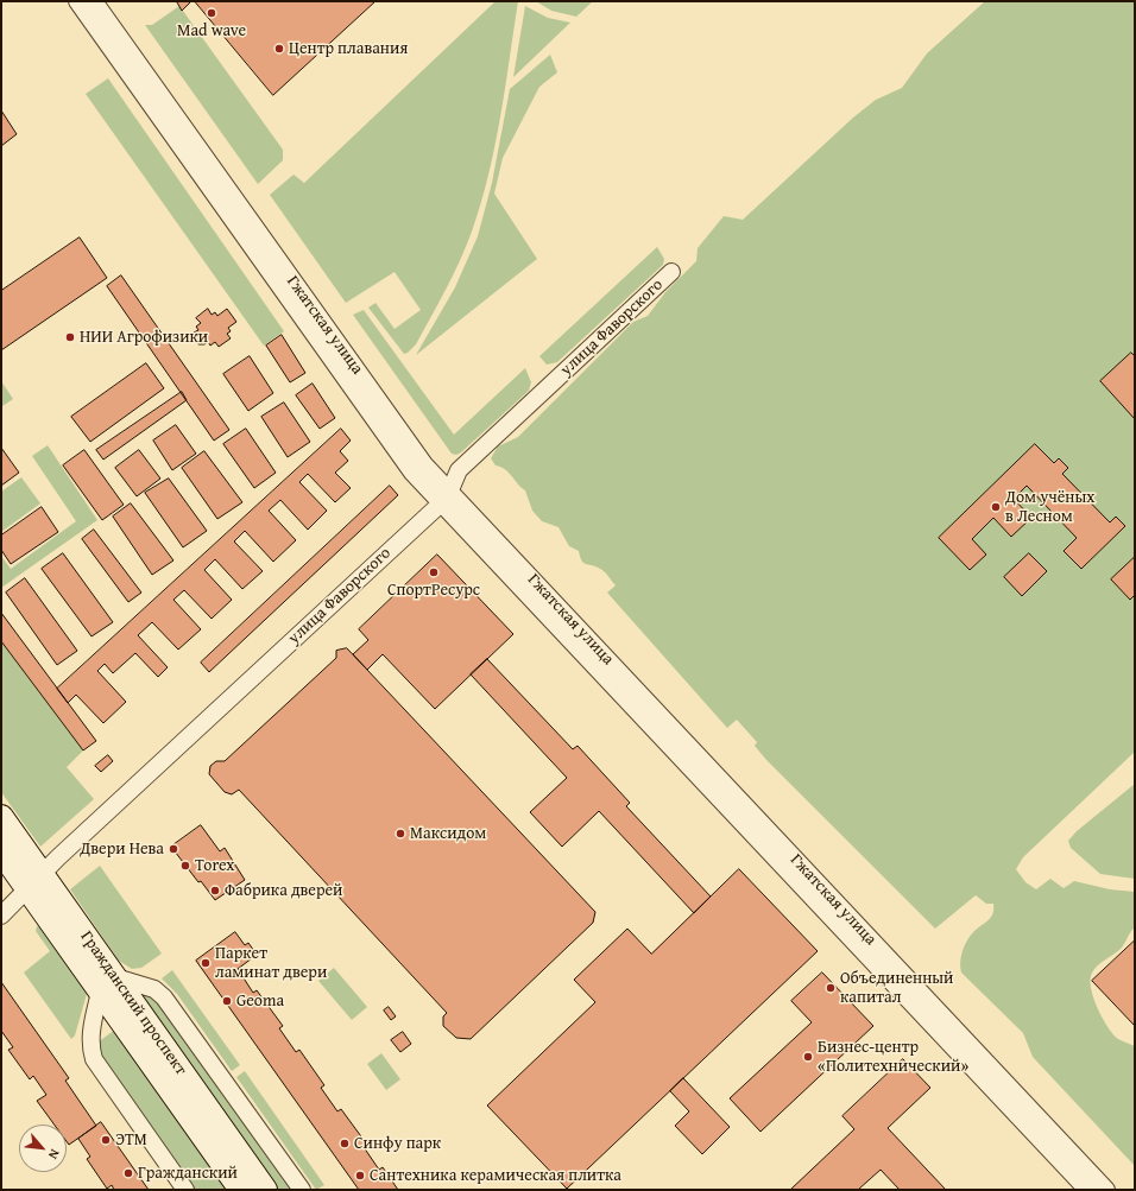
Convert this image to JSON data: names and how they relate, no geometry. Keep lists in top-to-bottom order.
{
  "streets": {
    "main road": ["Гражданский проспект"],
    "street": ["Гжатская улица", "улица Фаворского"]
  },
  "crossings": [
    ["Гжатская улица", "улица Фаворского"],
    ["улица Фаворского", "Гражданский проспект"]
  ],
  "places": [
    "Mad wave",
    "Центр плавания",
    "НИИ Агрофизики",
    "Дом учёных в Лесном",
    "СпортРесурс",
    "Максидом",
    "Двери Нева",
    "Torex",
    "Фабрика дверей",
    "Паркет ламинат двери",
    "Объединенный капитал",
    "Geoma",
    "Бизнес-центр «Политехнический»",
    "ЭТМ",
    "Синфу парк",
    "Гражданский",
    "Сантехника керамическая плитка"
  ],
  "north": "bottom right"
}
